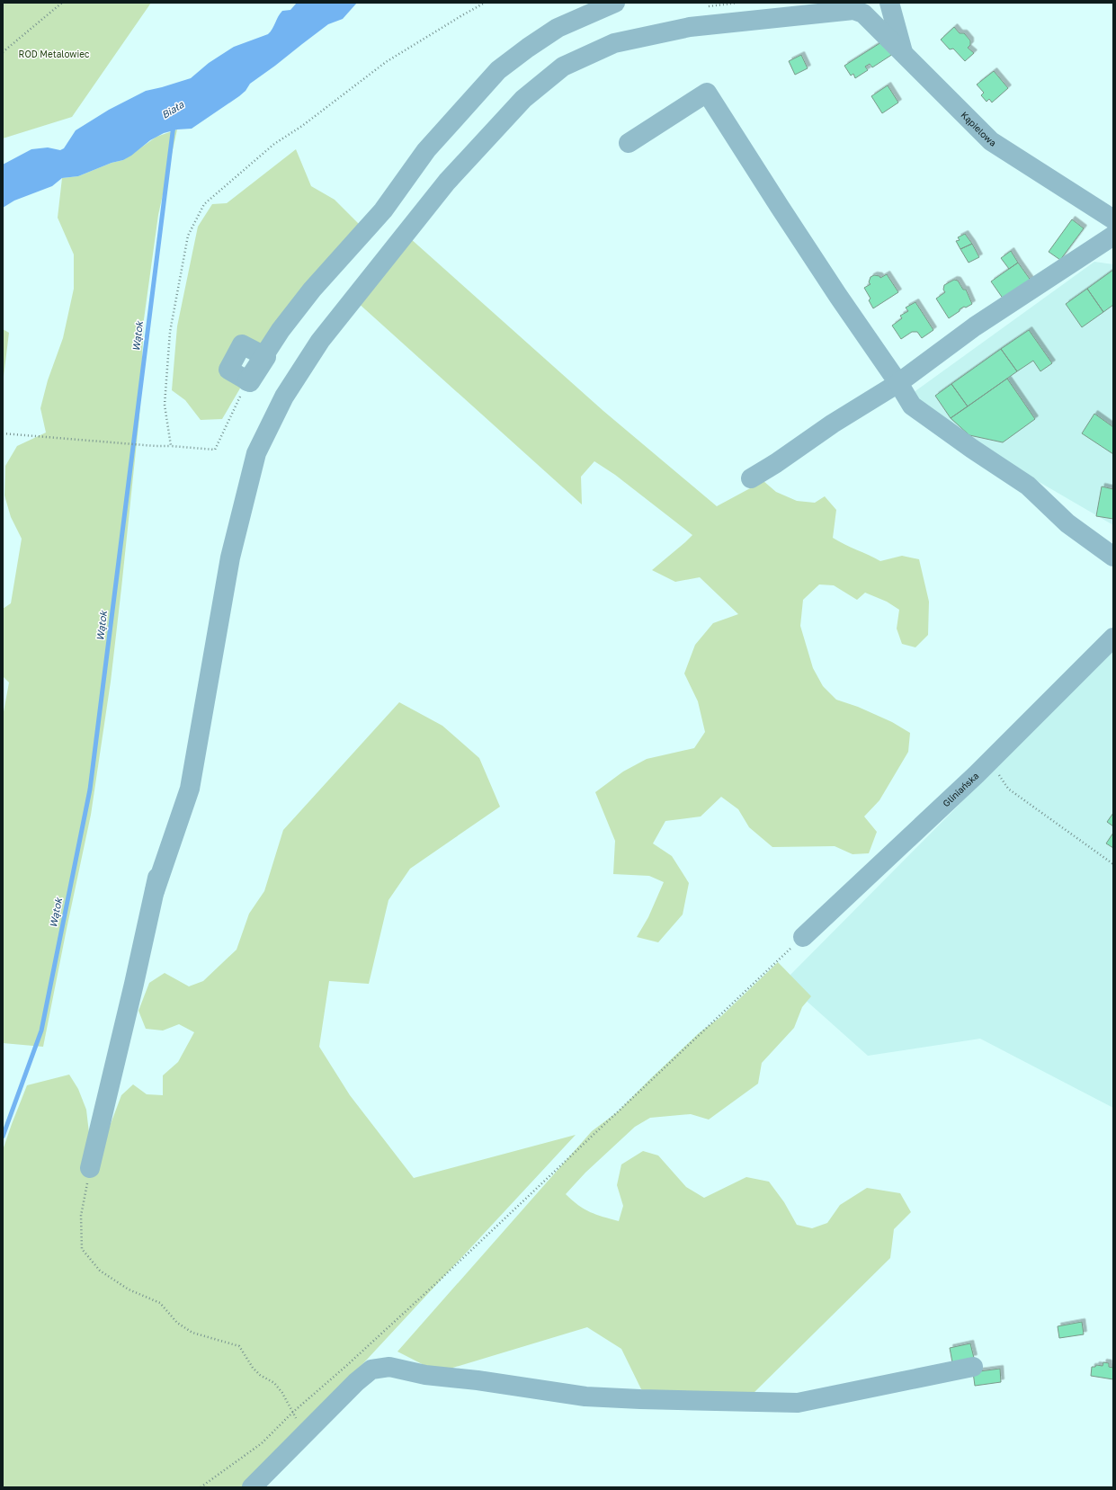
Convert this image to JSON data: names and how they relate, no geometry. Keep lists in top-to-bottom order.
{
  "streets": {
    "street": ["Kąpielowa", "Gliniańska"]
  },
  "water": ["Biała", "Wątok"],
  "parks": ["ROD Metalowiec"]
}
